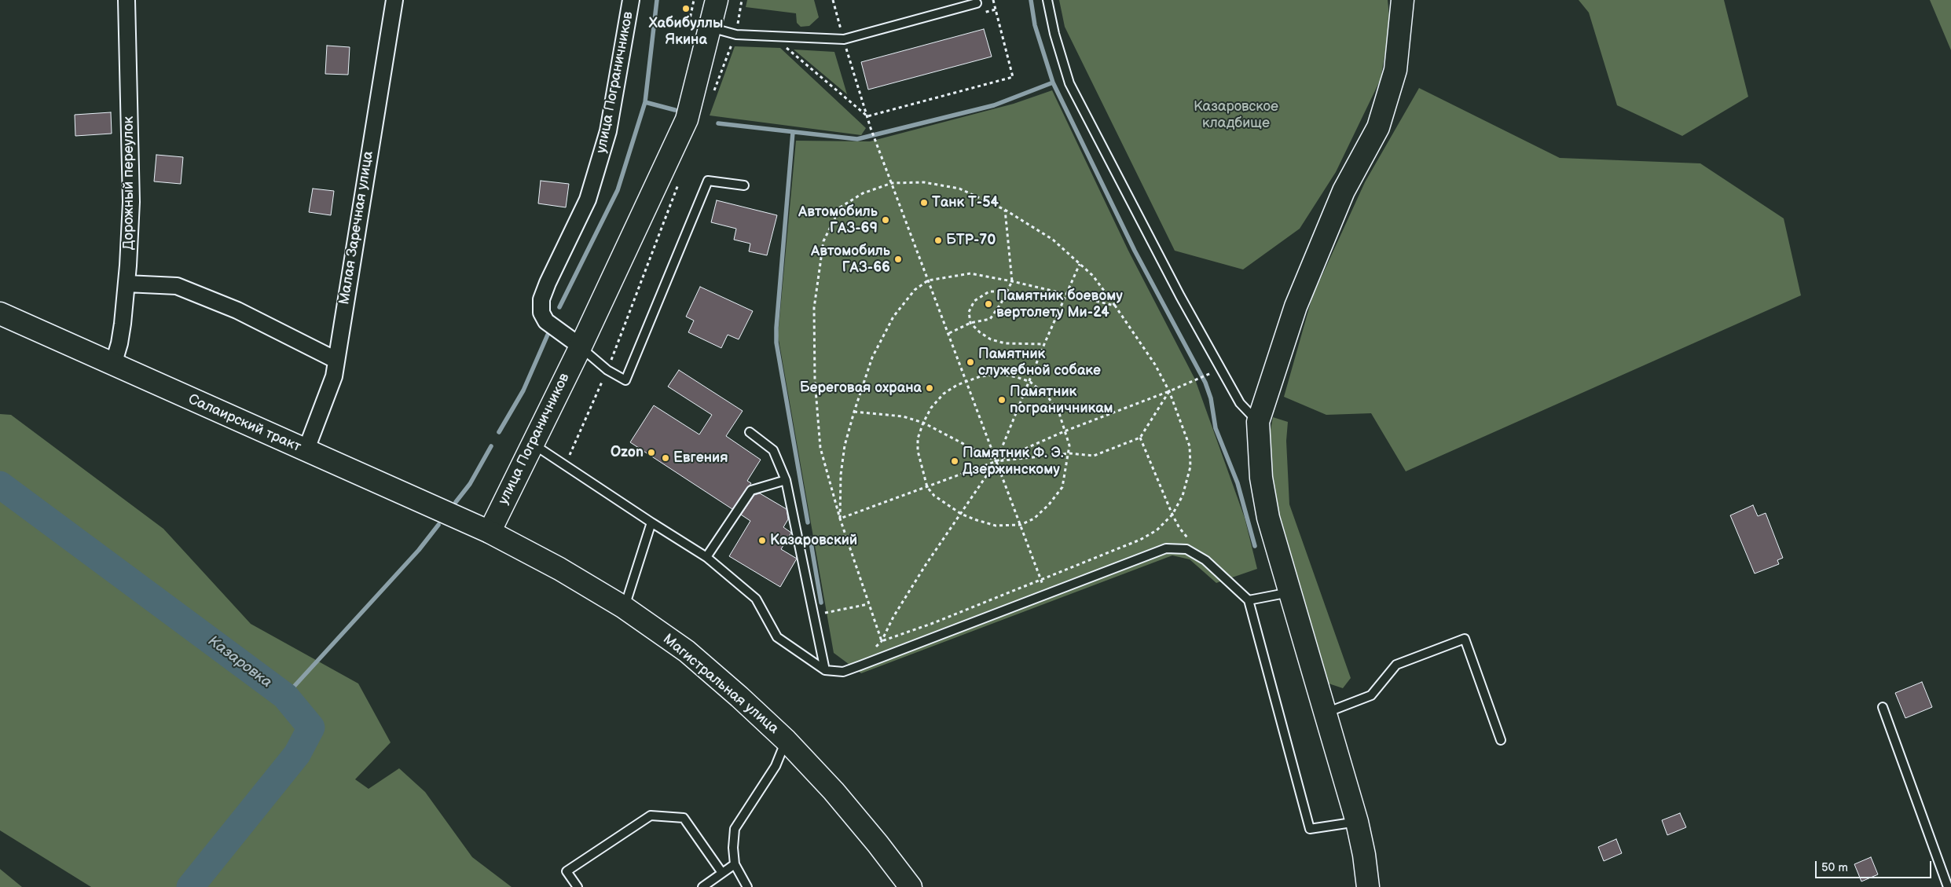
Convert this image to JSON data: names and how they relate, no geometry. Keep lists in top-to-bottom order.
{
  "streets": {
    "street": [
      "улица Пограничников",
      "Дорожный переулок",
      "Малая Заречная улица",
      "Салаирский тракт",
      "Магистральная улица"
    ]
  },
  "crossings": [
    ["улица Пограничников", "Салаирский тракт"],
    ["улица Пограничников", "Магистральная улица"],
    ["Дорожный переулок", "Салаирский тракт"],
    ["Малая Заречная улица", "Салаирский тракт"],
    ["Салаирский тракт", "Магистральная улица"]
  ],
  "water": ["Казаровка"],
  "parks": ["Казаровское кладбище"],
  "places": [
    "Хабибуллы Якина",
    "Танк Т-54",
    "Автомобиль ГАЗ-69",
    "БТР-70",
    "Автомобиль ГАЗ-66",
    "Памятник боевому вертолету Ми-24",
    "Памятник служебной собаке",
    "Береговая охрана",
    "Памятник пограничникам",
    "Ozon",
    "Евгения",
    "Памятник Ф. Э. Дзержинскому",
    "Казаровский"
  ],
  "scale_bar": "50 m"
}
